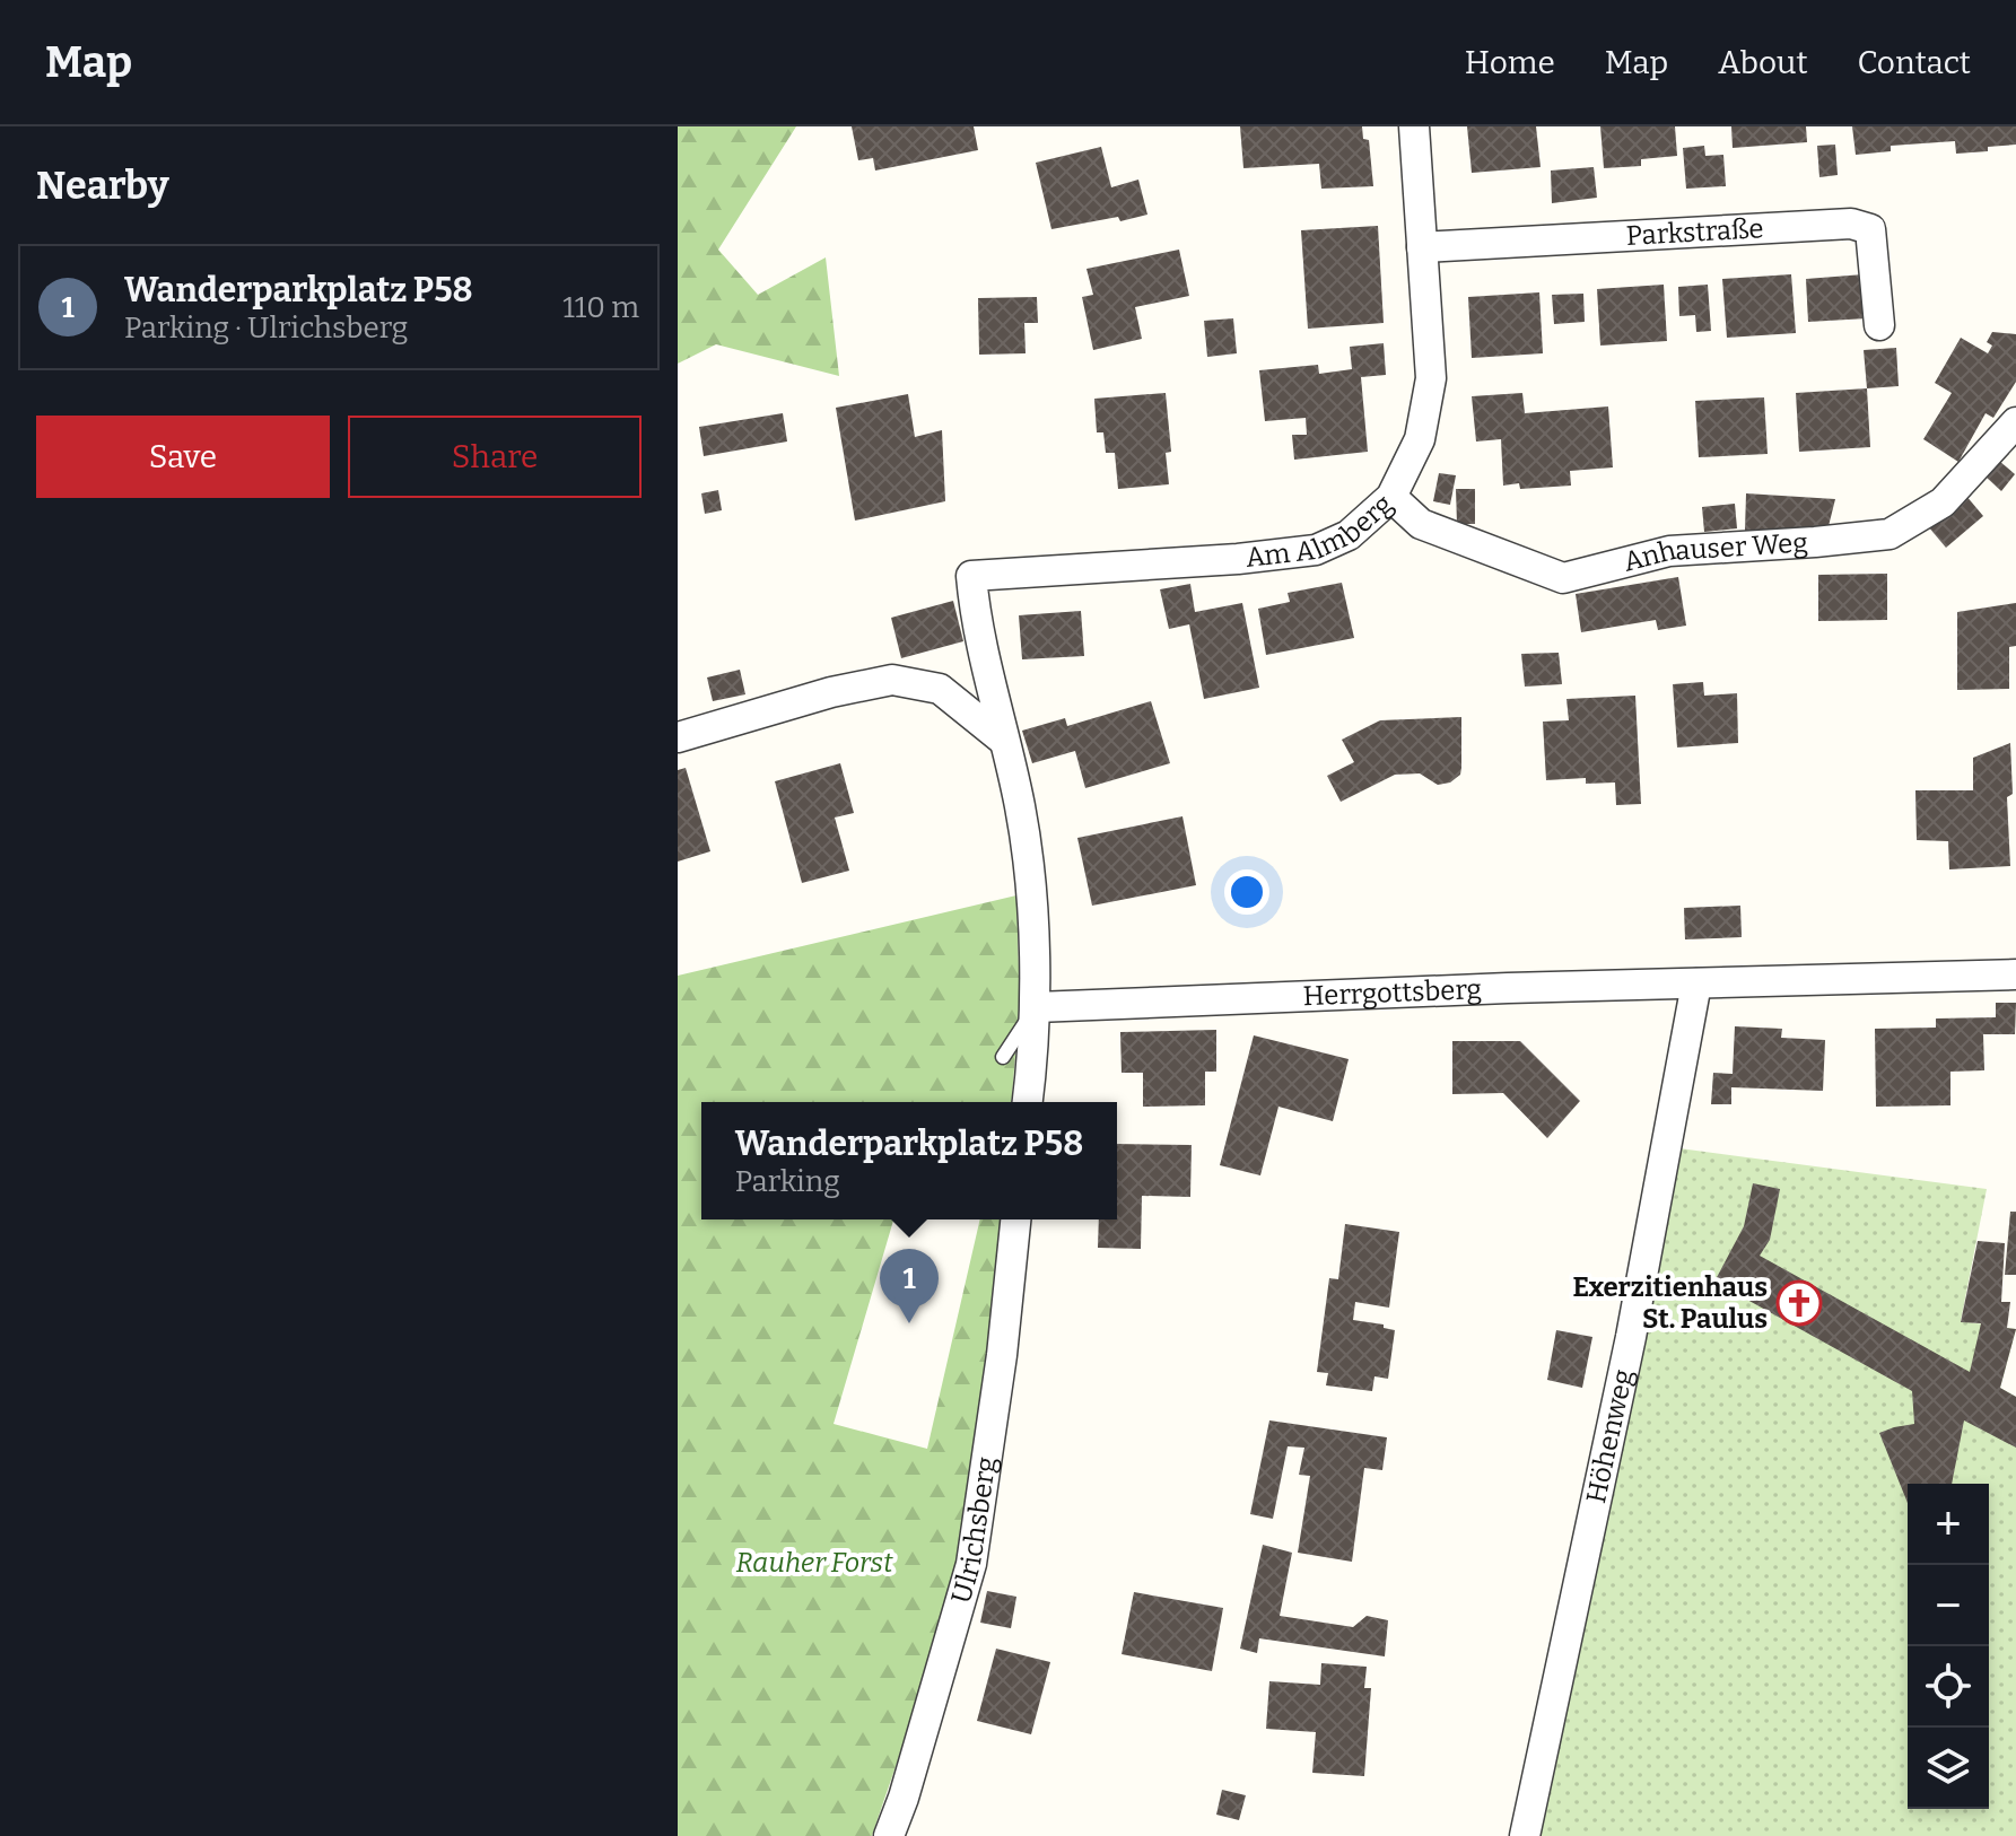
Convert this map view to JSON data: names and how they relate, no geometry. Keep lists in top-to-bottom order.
{
  "streets": {
    "street": [
      "Parkstraße",
      "Am Almberg",
      "Anhauser Weg",
      "Herrgottsberg",
      "Höhenweg",
      "Ulrichsberg"
    ]
  },
  "crossings": [
    ["Parkstraße", "Am Almberg"],
    ["Am Almberg", "Anhauser Weg"],
    ["Herrgottsberg", "Höhenweg"]
  ],
  "parks": ["Rauher Forst"],
  "places": {
    "church": ["Exerzitienhaus St. Paulus"]
  },
  "page": {
    "header": "Map",
    "nav": [
      "Home",
      "Map",
      "About",
      "Contact"
    ],
    "heading": "Nearby",
    "list": [
      {
        "mark": "1",
        "name": "Wanderparkplatz P58",
        "note": "Parking · Ulrichsberg",
        "value": "110 m"
      }
    ],
    "buttons": ["Save", "Share"],
    "popup": ["Wanderparkplatz P58", "Parking"],
    "pins": "1",
    "map_buttons": ["+", "−"]
  }
}
